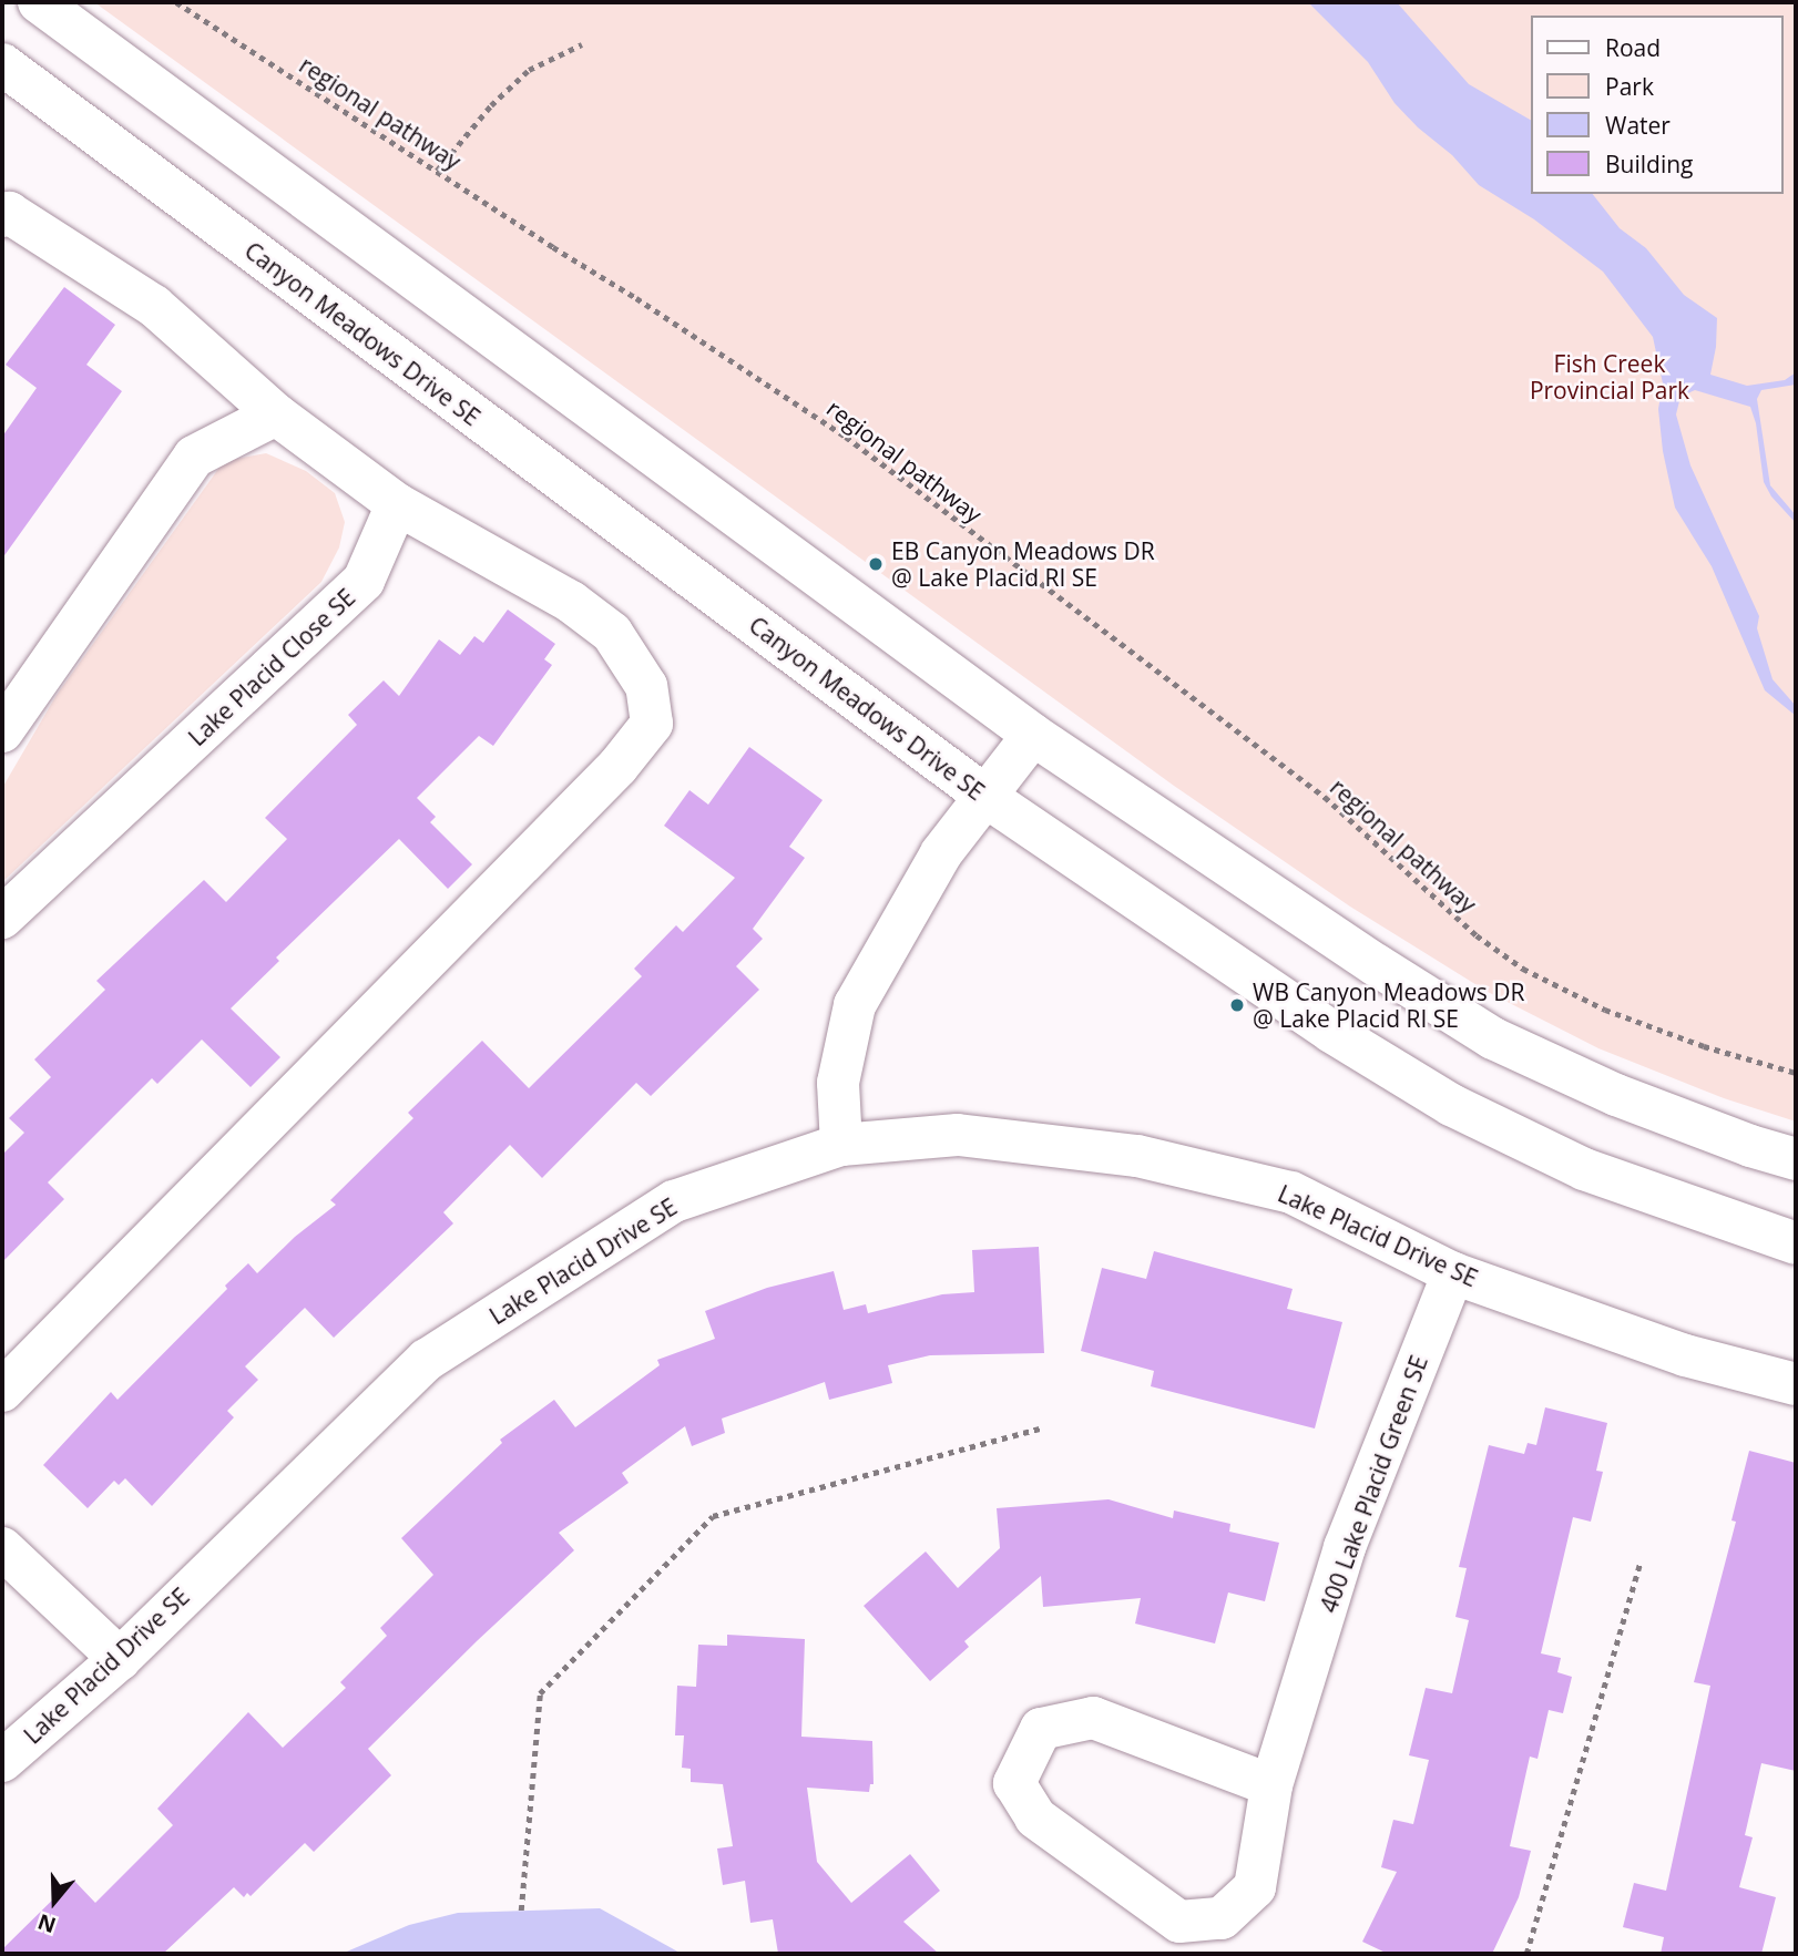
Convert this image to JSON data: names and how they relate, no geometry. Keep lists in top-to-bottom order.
{
  "streets": {
    "street": [
      "Canyon Meadows Drive SE",
      "Lake Placid Close SE",
      "Lake Placid Drive SE",
      "400 Lake Placid Green SE"
    ],
    "path": ["regional pathway"]
  },
  "crossings": [
    ["Lake Placid Drive SE", "400 Lake Placid Green SE"]
  ],
  "parks": ["Fish Creek Provincial Park"],
  "places": ["EB Canyon Meadows DR @ Lake Placid RI SE", "WB Canyon Meadows DR @ Lake Placid RI SE"],
  "legend": [
    "Road",
    "Park",
    "Water",
    "Building"
  ],
  "north": "bottom"
}
